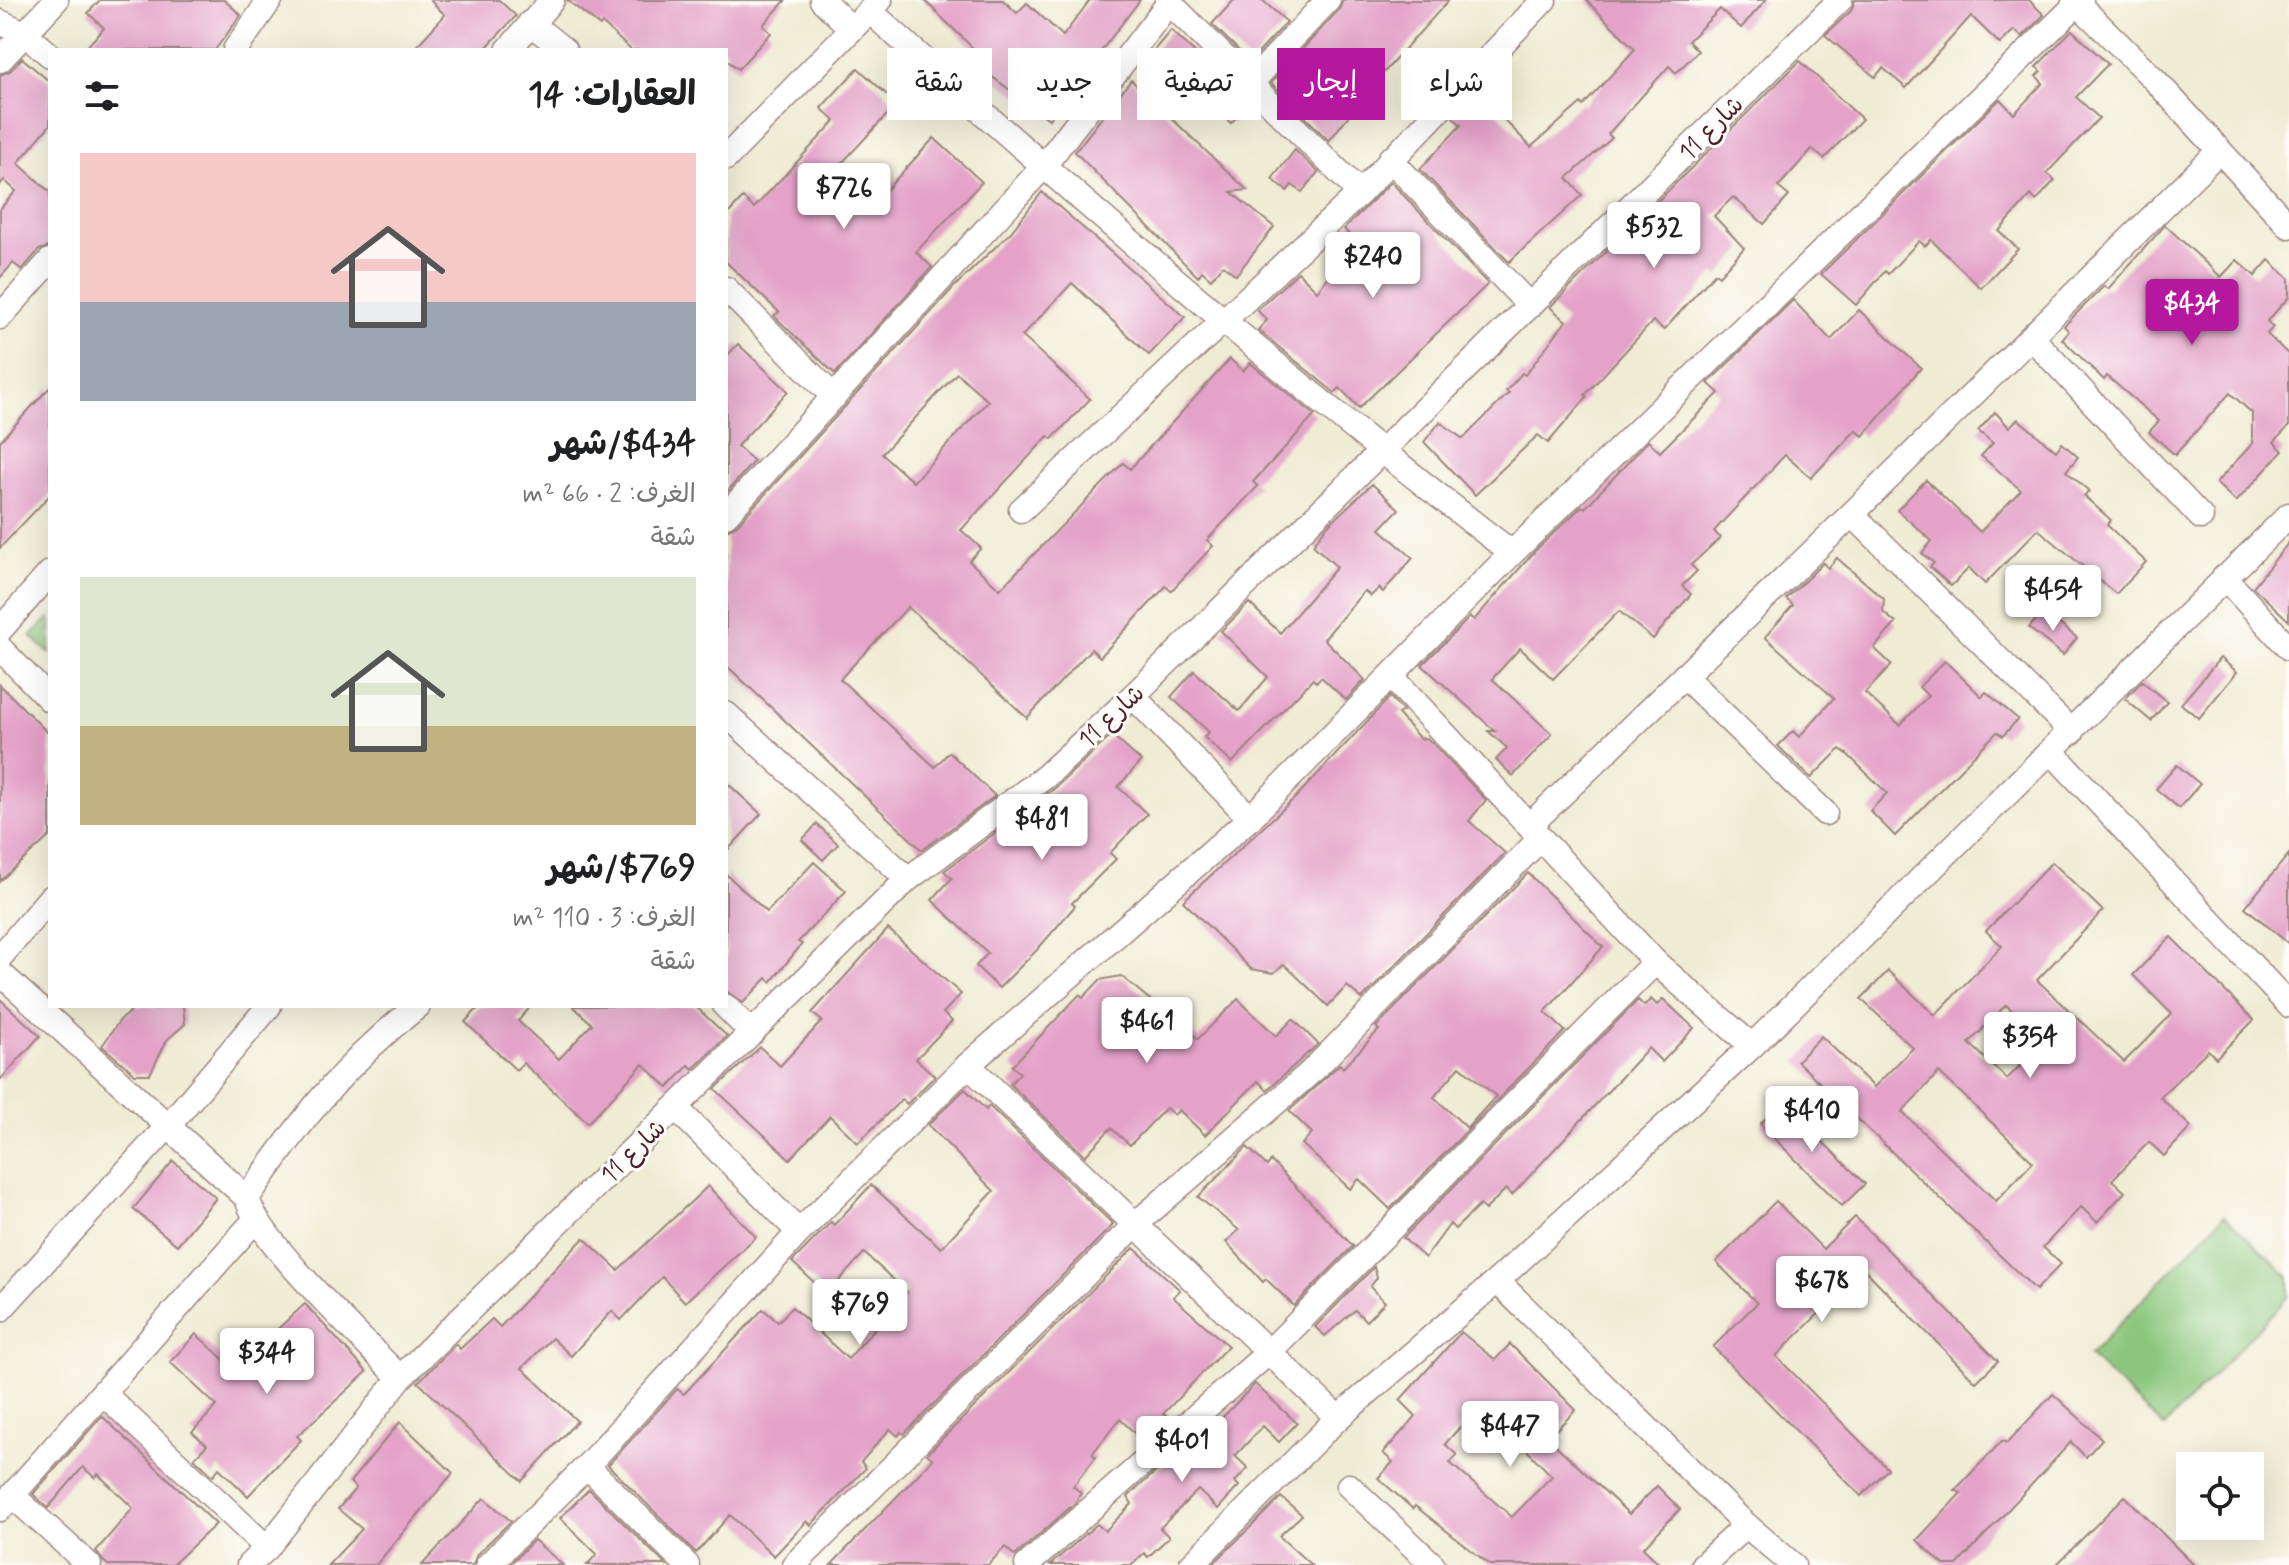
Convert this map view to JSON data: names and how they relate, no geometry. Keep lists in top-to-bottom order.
{
  "streets": {
    "street": ["شارع 11"]
  },
  "page": {
    "chip": [
      "شراء",
      "إيجار",
      "تصفية",
      "جديد",
      "شقة"
    ],
    "heading": "العقارات: 14",
    "list": [
      {
        "name": "$434/شهر",
        "note": "الغرف: 2 · 66 m² · شقة"
      },
      {
        "name": "$769/شهر",
        "note": "الغرف: 3 · 110 m² · شقة"
      }
    ],
    "price": [
      "$726",
      "$532",
      "$240",
      "$434",
      "$454",
      "$481",
      "$461",
      "$354",
      "$410",
      "$678",
      "$769",
      "$344",
      "$447",
      "$401"
    ]
  }
}
